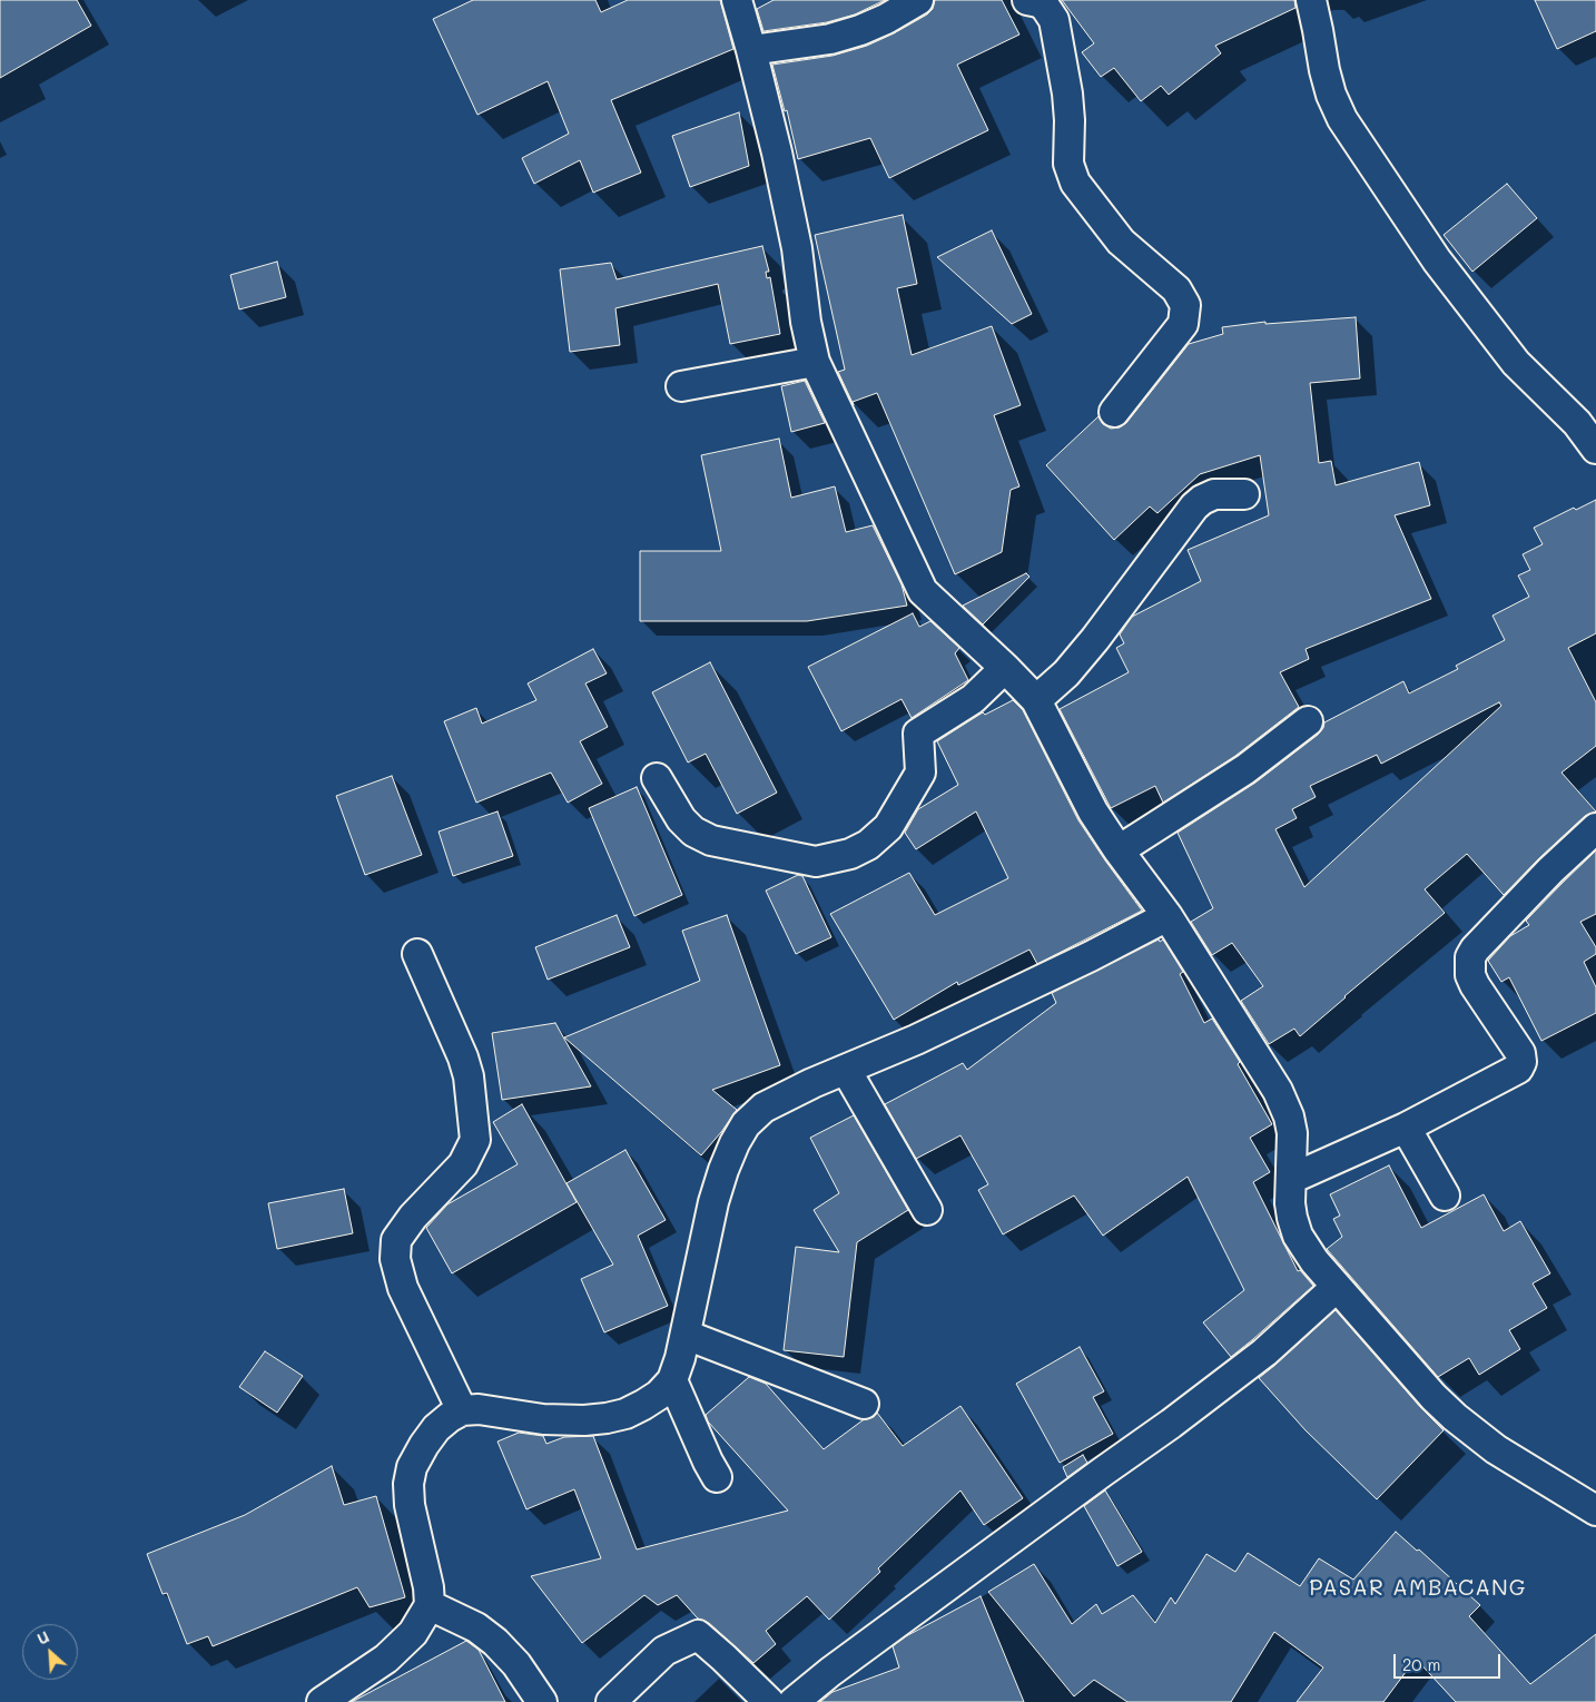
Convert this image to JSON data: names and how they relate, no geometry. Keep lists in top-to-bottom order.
{
  "districts": ["PASAR AMBACANG"],
  "scale_bar": "20 m",
  "north": "top left"
}
